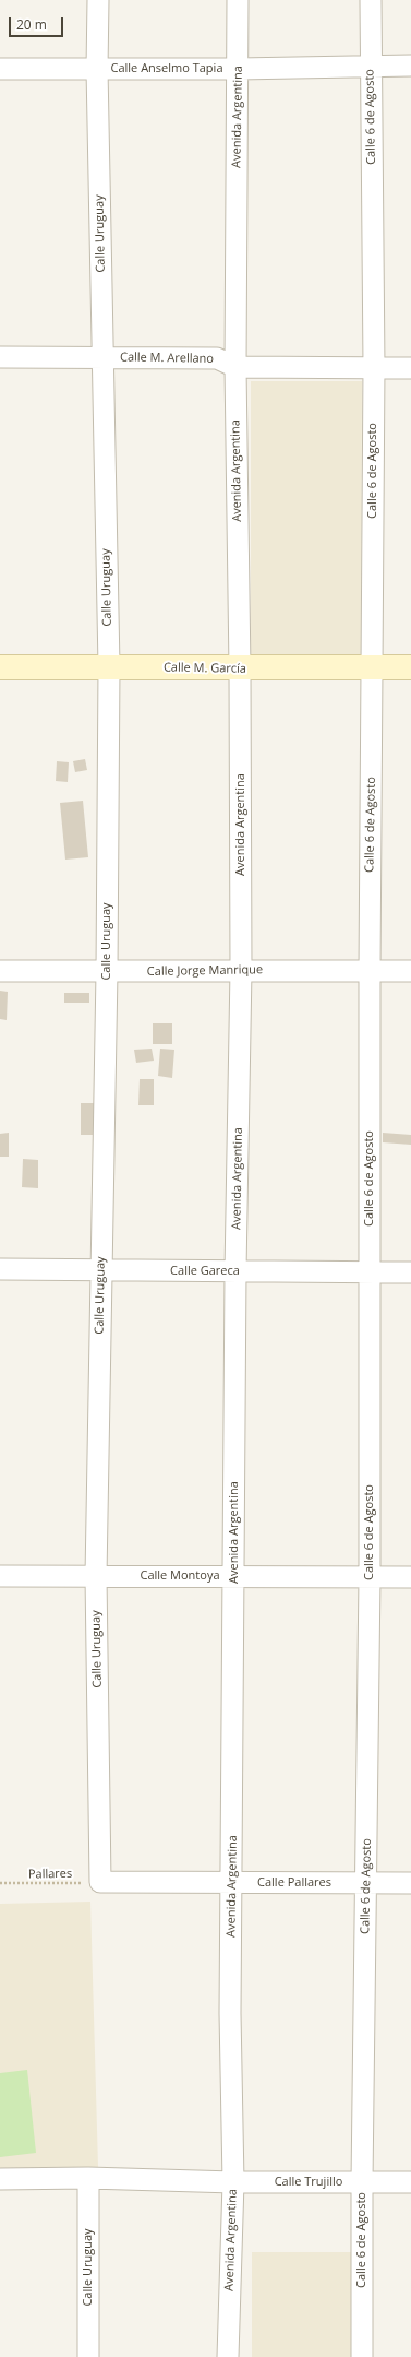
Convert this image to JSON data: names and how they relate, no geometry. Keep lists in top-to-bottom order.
{
  "streets": {
    "street": [
      "Calle Anselmo Tapia",
      "Avenida Argentina",
      "Calle 6 de Agosto",
      "Calle Uruguay",
      "Calle M. Arellano",
      "Calle M. García",
      "Calle Jorge Manrique",
      "Calle Gareca",
      "Calle Montoya",
      "Calle Pallares",
      "Calle Trujillo"
    ],
    "path": ["Pallares"]
  },
  "crossings": [
    ["Calle Anselmo Tapia", "Avenida Argentina"],
    ["Calle Anselmo Tapia", "Calle 6 de Agosto"],
    ["Calle Anselmo Tapia", "Calle Uruguay"],
    ["Avenida Argentina", "Calle M. Arellano"],
    ["Avenida Argentina", "Calle M. García"],
    ["Avenida Argentina", "Calle Jorge Manrique"],
    ["Avenida Argentina", "Calle Gareca"],
    ["Avenida Argentina", "Calle Montoya"],
    ["Avenida Argentina", "Calle Pallares"],
    ["Avenida Argentina", "Calle Trujillo"],
    ["Calle 6 de Agosto", "Calle M. Arellano"],
    ["Calle 6 de Agosto", "Calle M. García"],
    ["Calle 6 de Agosto", "Calle Jorge Manrique"],
    ["Calle 6 de Agosto", "Calle Gareca"],
    ["Calle 6 de Agosto", "Calle Montoya"],
    ["Calle 6 de Agosto", "Calle Pallares"],
    ["Calle 6 de Agosto", "Calle Trujillo"],
    ["Calle Uruguay", "Calle M. Arellano"],
    ["Calle Uruguay", "Calle M. García"],
    ["Calle Uruguay", "Calle Jorge Manrique"],
    ["Calle Uruguay", "Calle Gareca"],
    ["Calle Uruguay", "Calle Montoya"],
    ["Calle Uruguay", "Pallares"],
    ["Calle Uruguay", "Calle Pallares"],
    ["Calle Uruguay", "Calle Trujillo"],
    ["Pallares", "Calle Pallares"]
  ],
  "scale_bar": "20 m"
}
